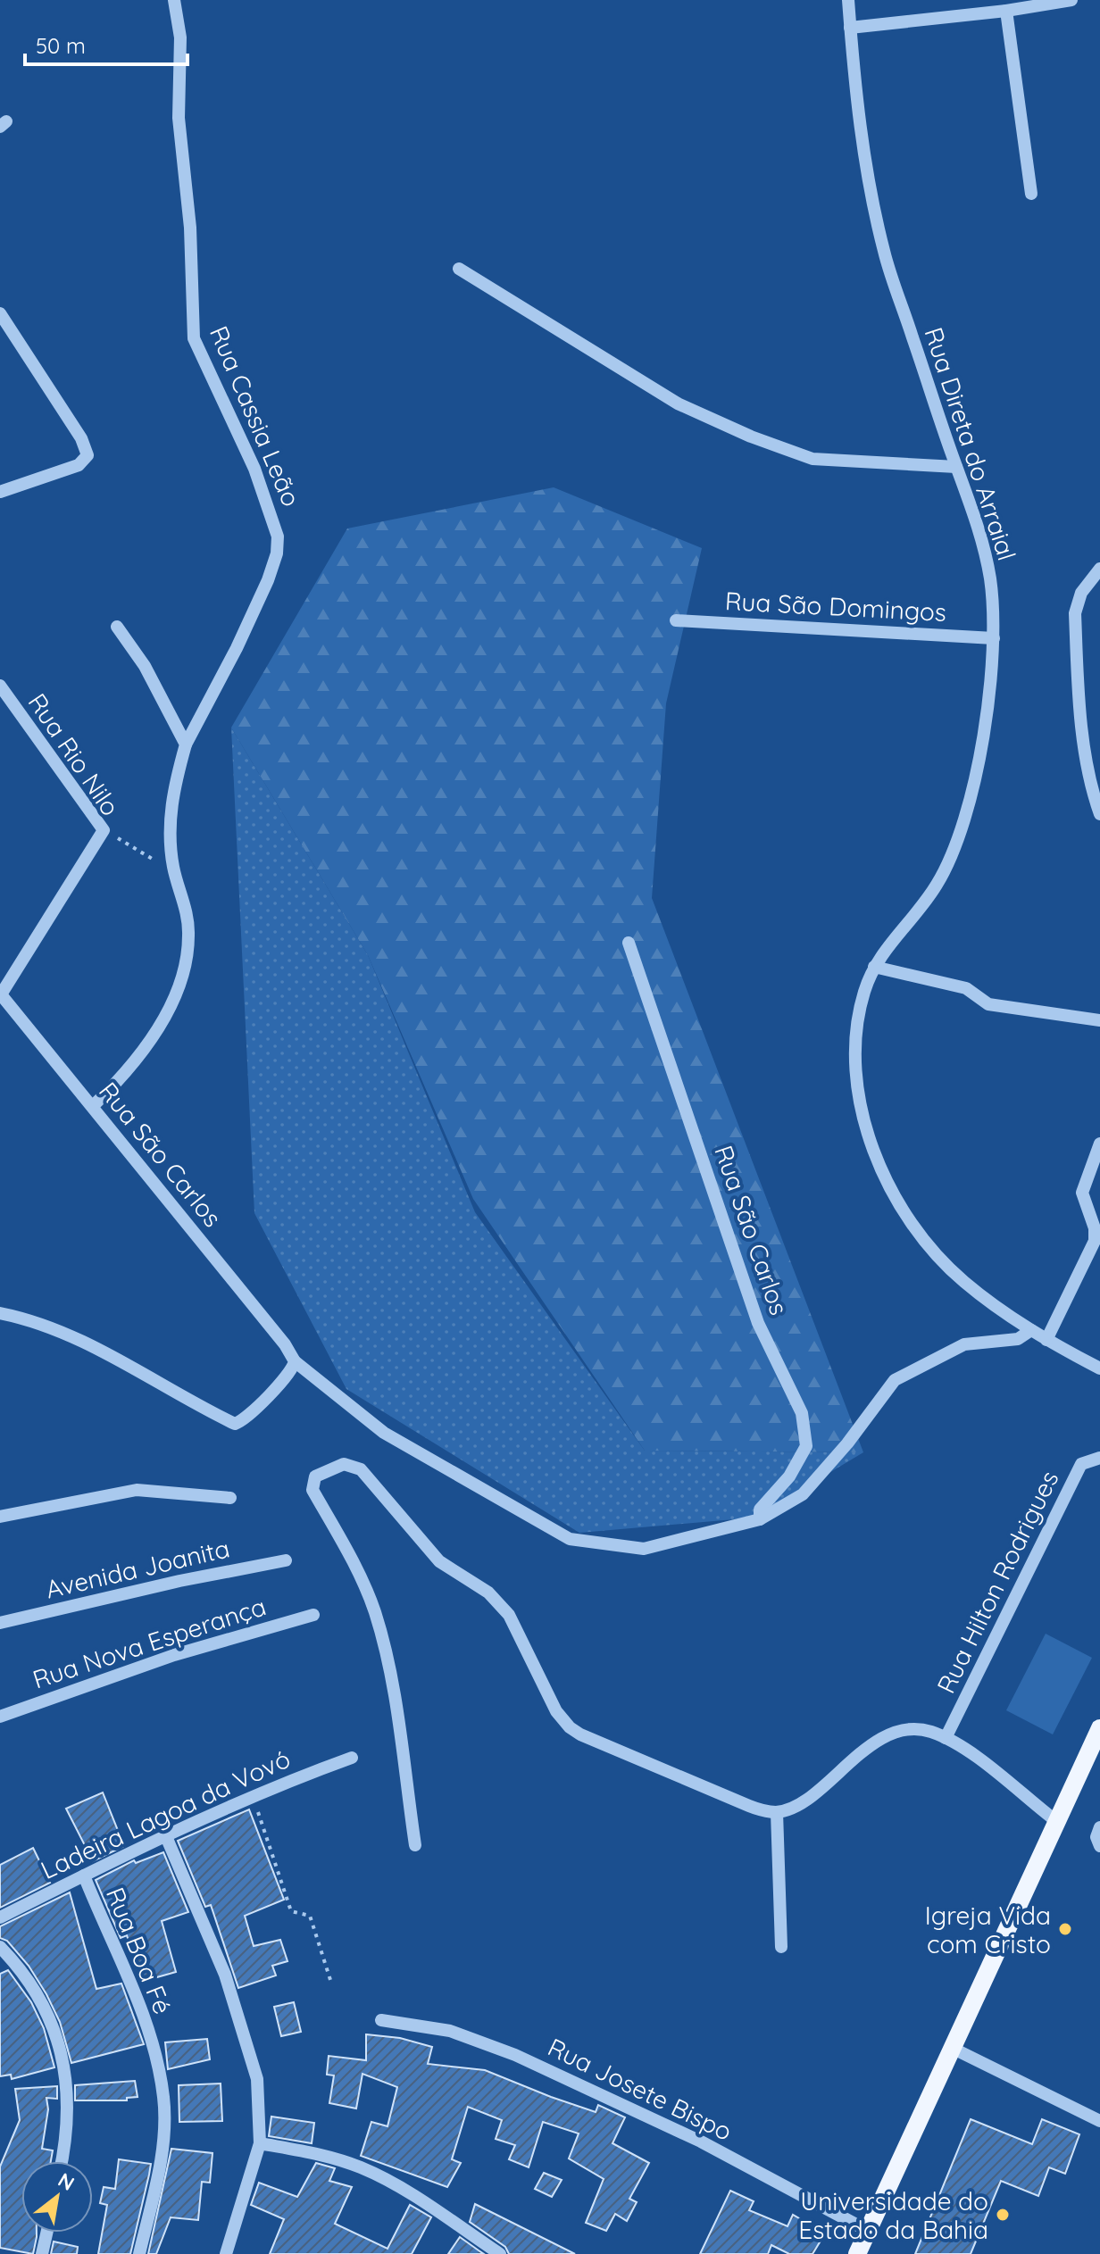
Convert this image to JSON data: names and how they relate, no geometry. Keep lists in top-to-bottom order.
{
  "streets": {
    "street": [
      "Rua Cassia Leão",
      "Rua Direta do Arraial",
      "Rua São Domingos",
      "Rua Rio Nilo",
      "Rua São Carlos",
      "Avenida Joanita",
      "Rua Hilton Rodrigues",
      "Rua Nova Esperança",
      "Ladeira Lagoa da Vovó",
      "Rua Boa Fé",
      "Rua Josete Bispo"
    ]
  },
  "crossings": [
    ["Rua Cassia Leão", "Rua São Carlos"],
    ["Rua Direta do Arraial", "Rua São Domingos"],
    ["Rua Rio Nilo", "Rua São Carlos"],
    ["Ladeira Lagoa da Vovó", "Rua Boa Fé"]
  ],
  "places": ["Igreja Vida com Cristo", "Universidade do Estado da Bahia"],
  "scale_bar": "50 m",
  "north": "top right"
}
